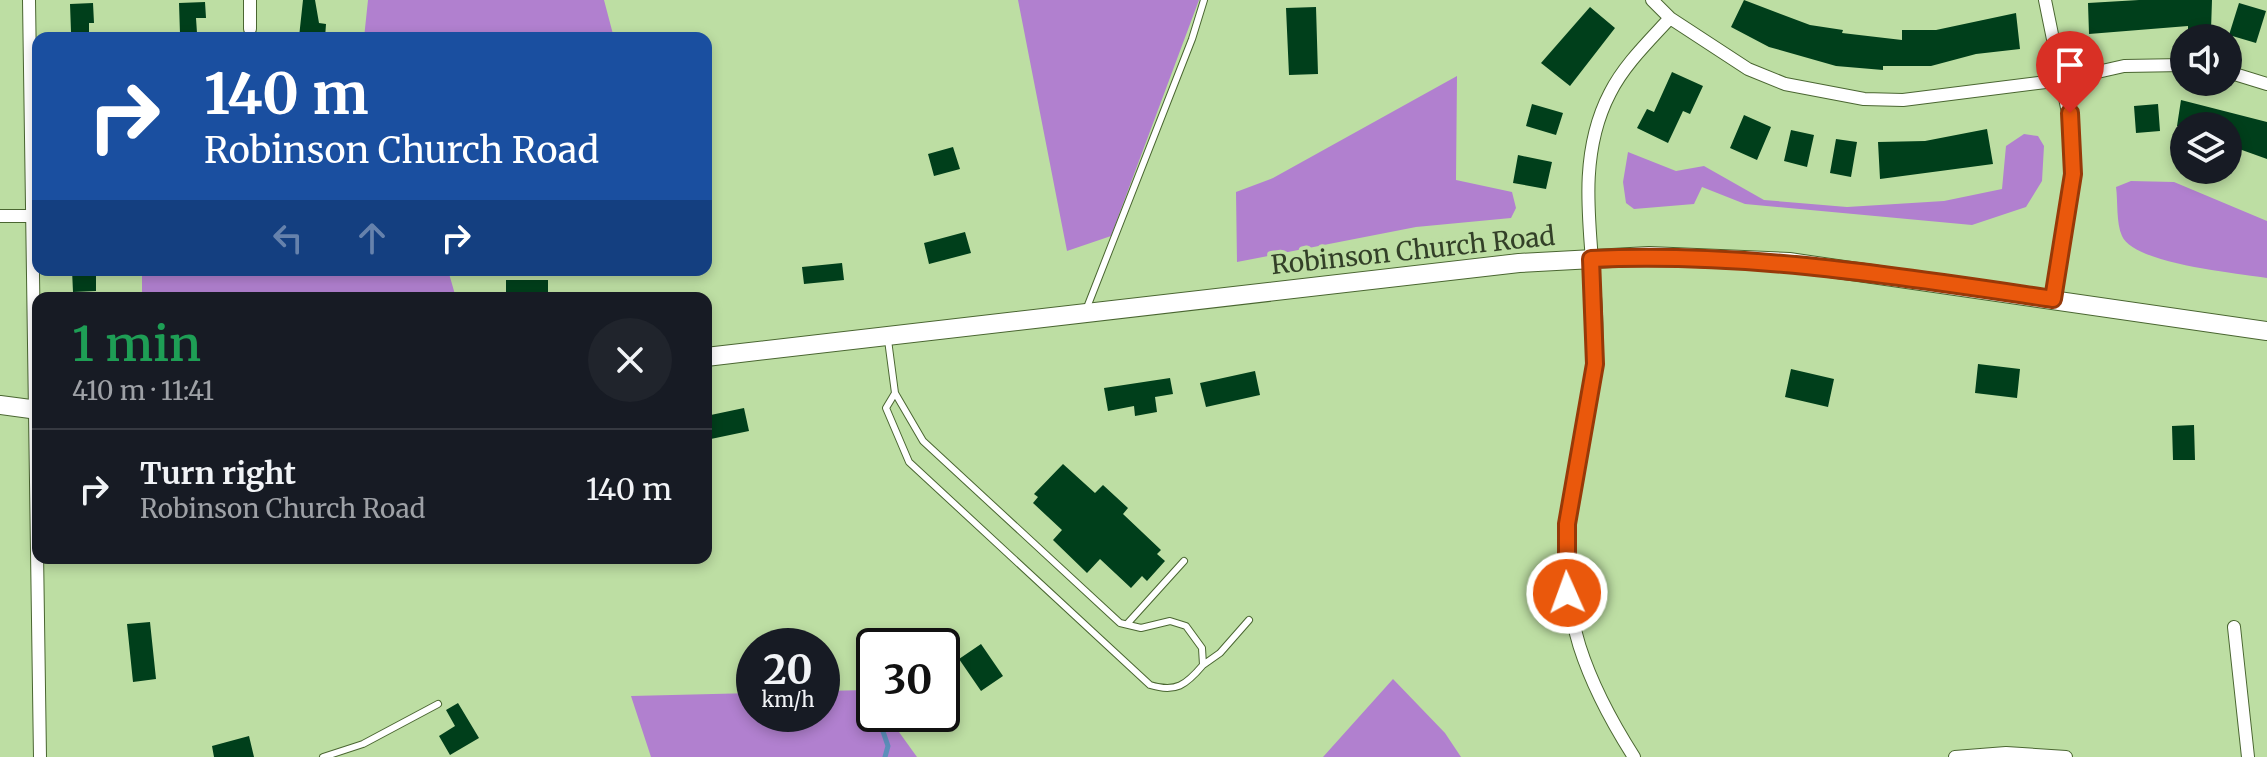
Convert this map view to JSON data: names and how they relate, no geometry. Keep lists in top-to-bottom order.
{
  "streets": {
    "street": ["Robinson Church Road"]
  },
  "page": {
    "turn": ["140 m", "Robinson Church Road"],
    "heading": ["1 min", "410 m · 11:41"],
    "list": [
      {
        "name": "Turn right",
        "note": "Robinson Church Road",
        "value": "140 m"
      }
    ],
    "speed": "20 km/h",
    "limit": "30"
  }
}
